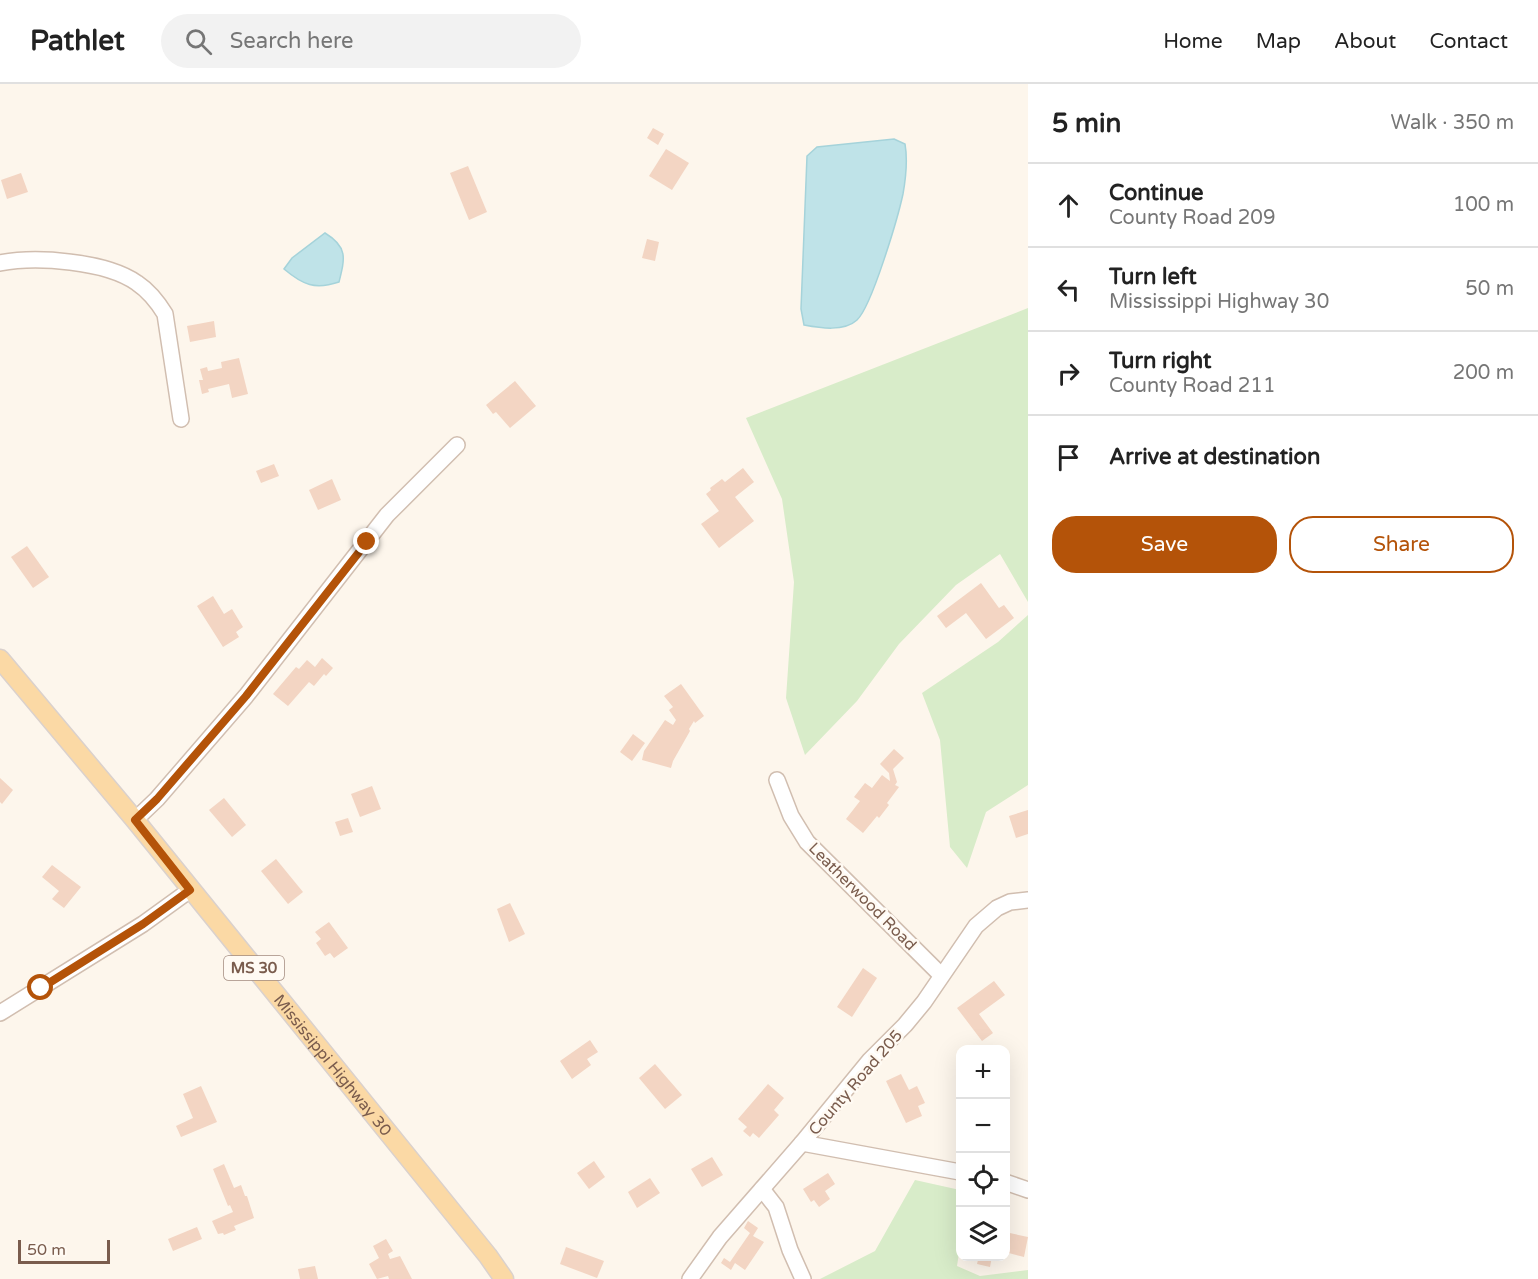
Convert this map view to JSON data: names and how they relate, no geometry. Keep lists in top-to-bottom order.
{
  "streets": {
    "main road": ["MS 30", "Mississippi Highway 30"],
    "street": ["Leatherwood Road", "County Road 205"]
  },
  "crossings": [
    ["Leatherwood Road", "County Road 205"]
  ],
  "scale_bar": "50 m",
  "page": {
    "header": "Pathlet",
    "search": "Search here",
    "nav": [
      "Home",
      "Map",
      "About",
      "Contact"
    ],
    "heading": ["5 min", "Walk · 350 m"],
    "list": [
      ["Continue", "County Road 209", "100 m"],
      ["Turn left", "Mississippi Highway 30", "50 m"],
      ["Turn right", "County Road 211", "200 m"],
      "Arrive at destination"
    ],
    "buttons": ["Save", "Share"],
    "map_buttons": ["+", "−"],
    "scale": "50 m"
  }
}
